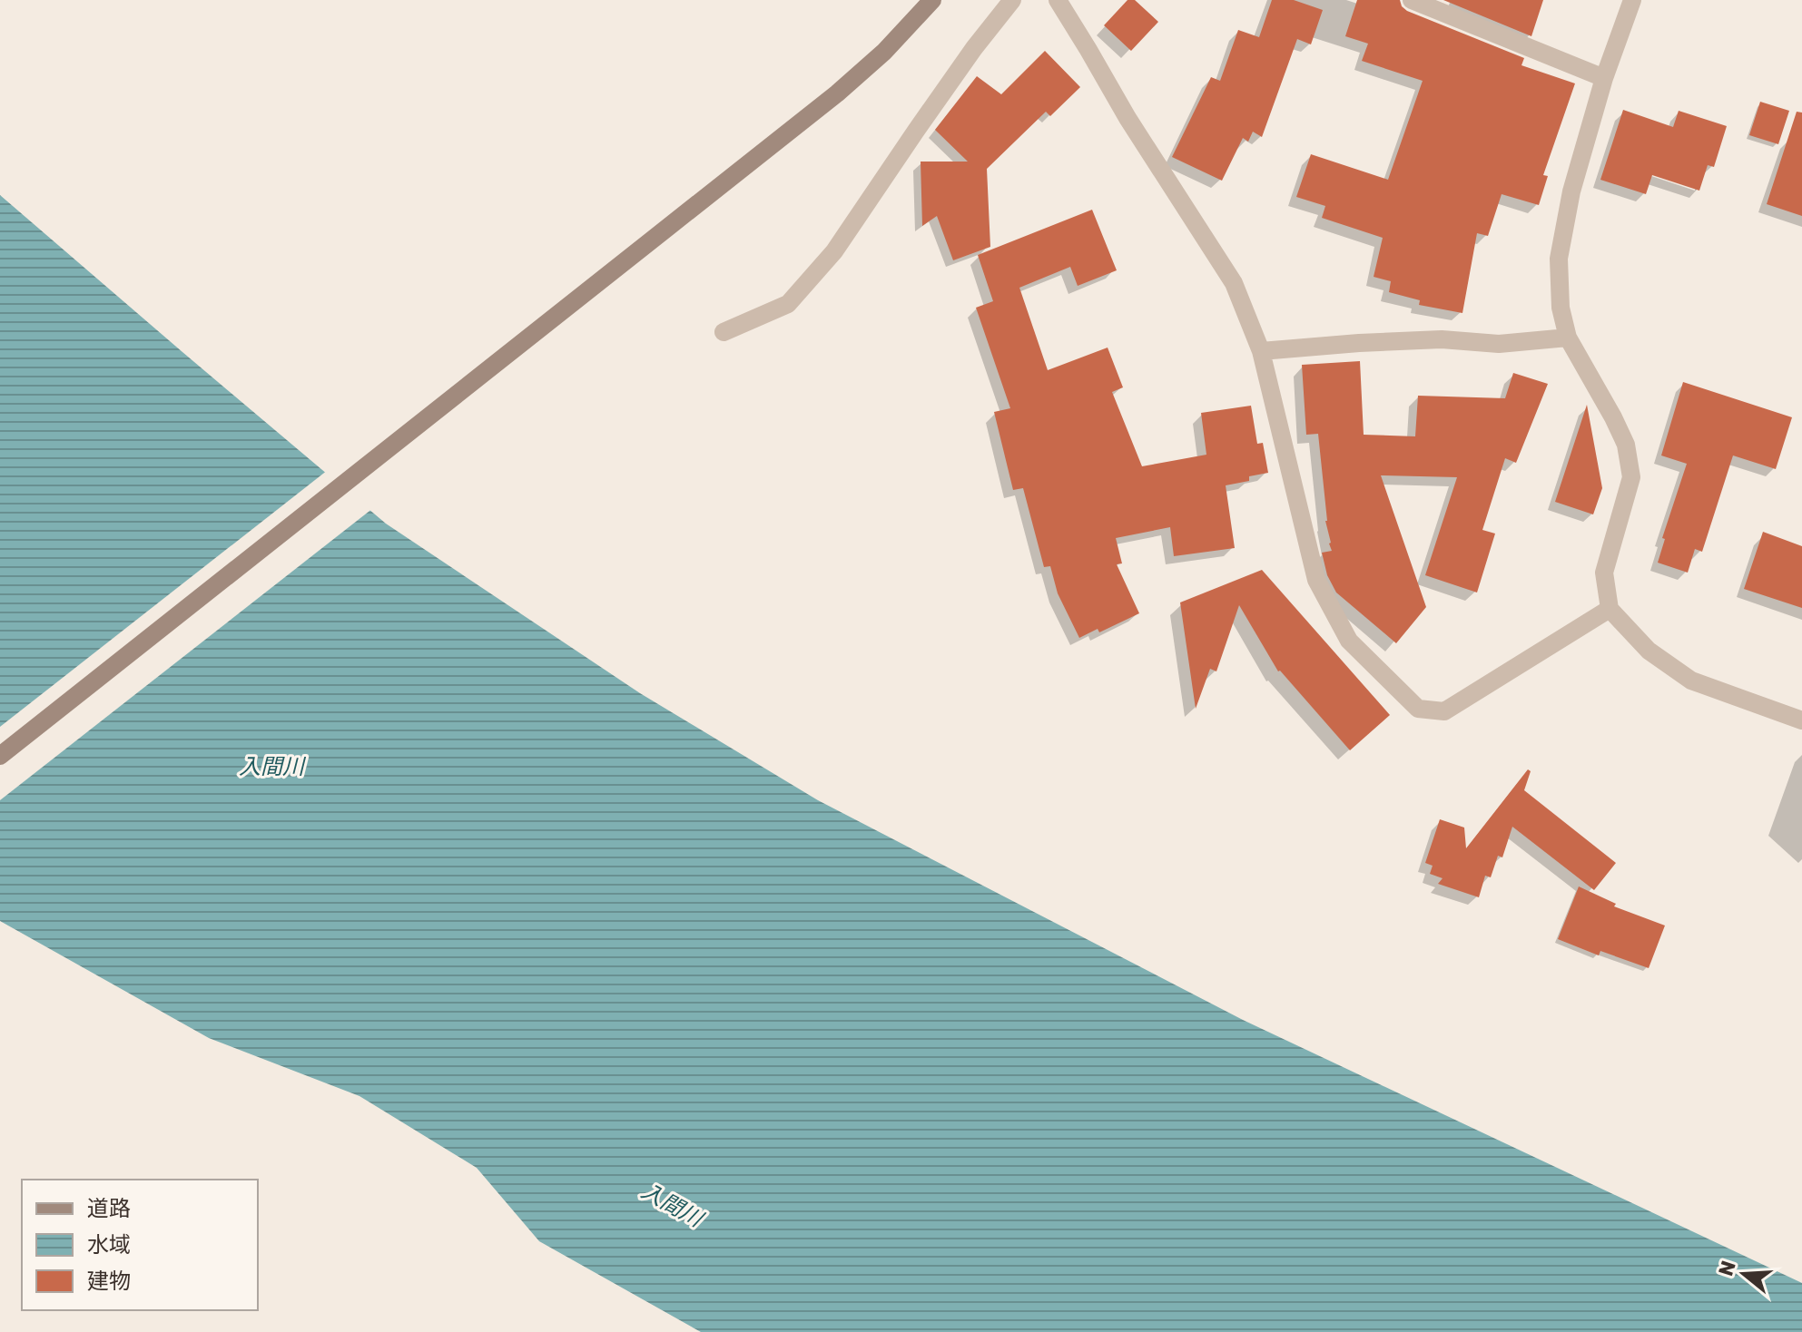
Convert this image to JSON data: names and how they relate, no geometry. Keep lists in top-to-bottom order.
{
  "water": ["入間川"],
  "legend": ["道路", "水域", "建物"],
  "north": "left"
}
